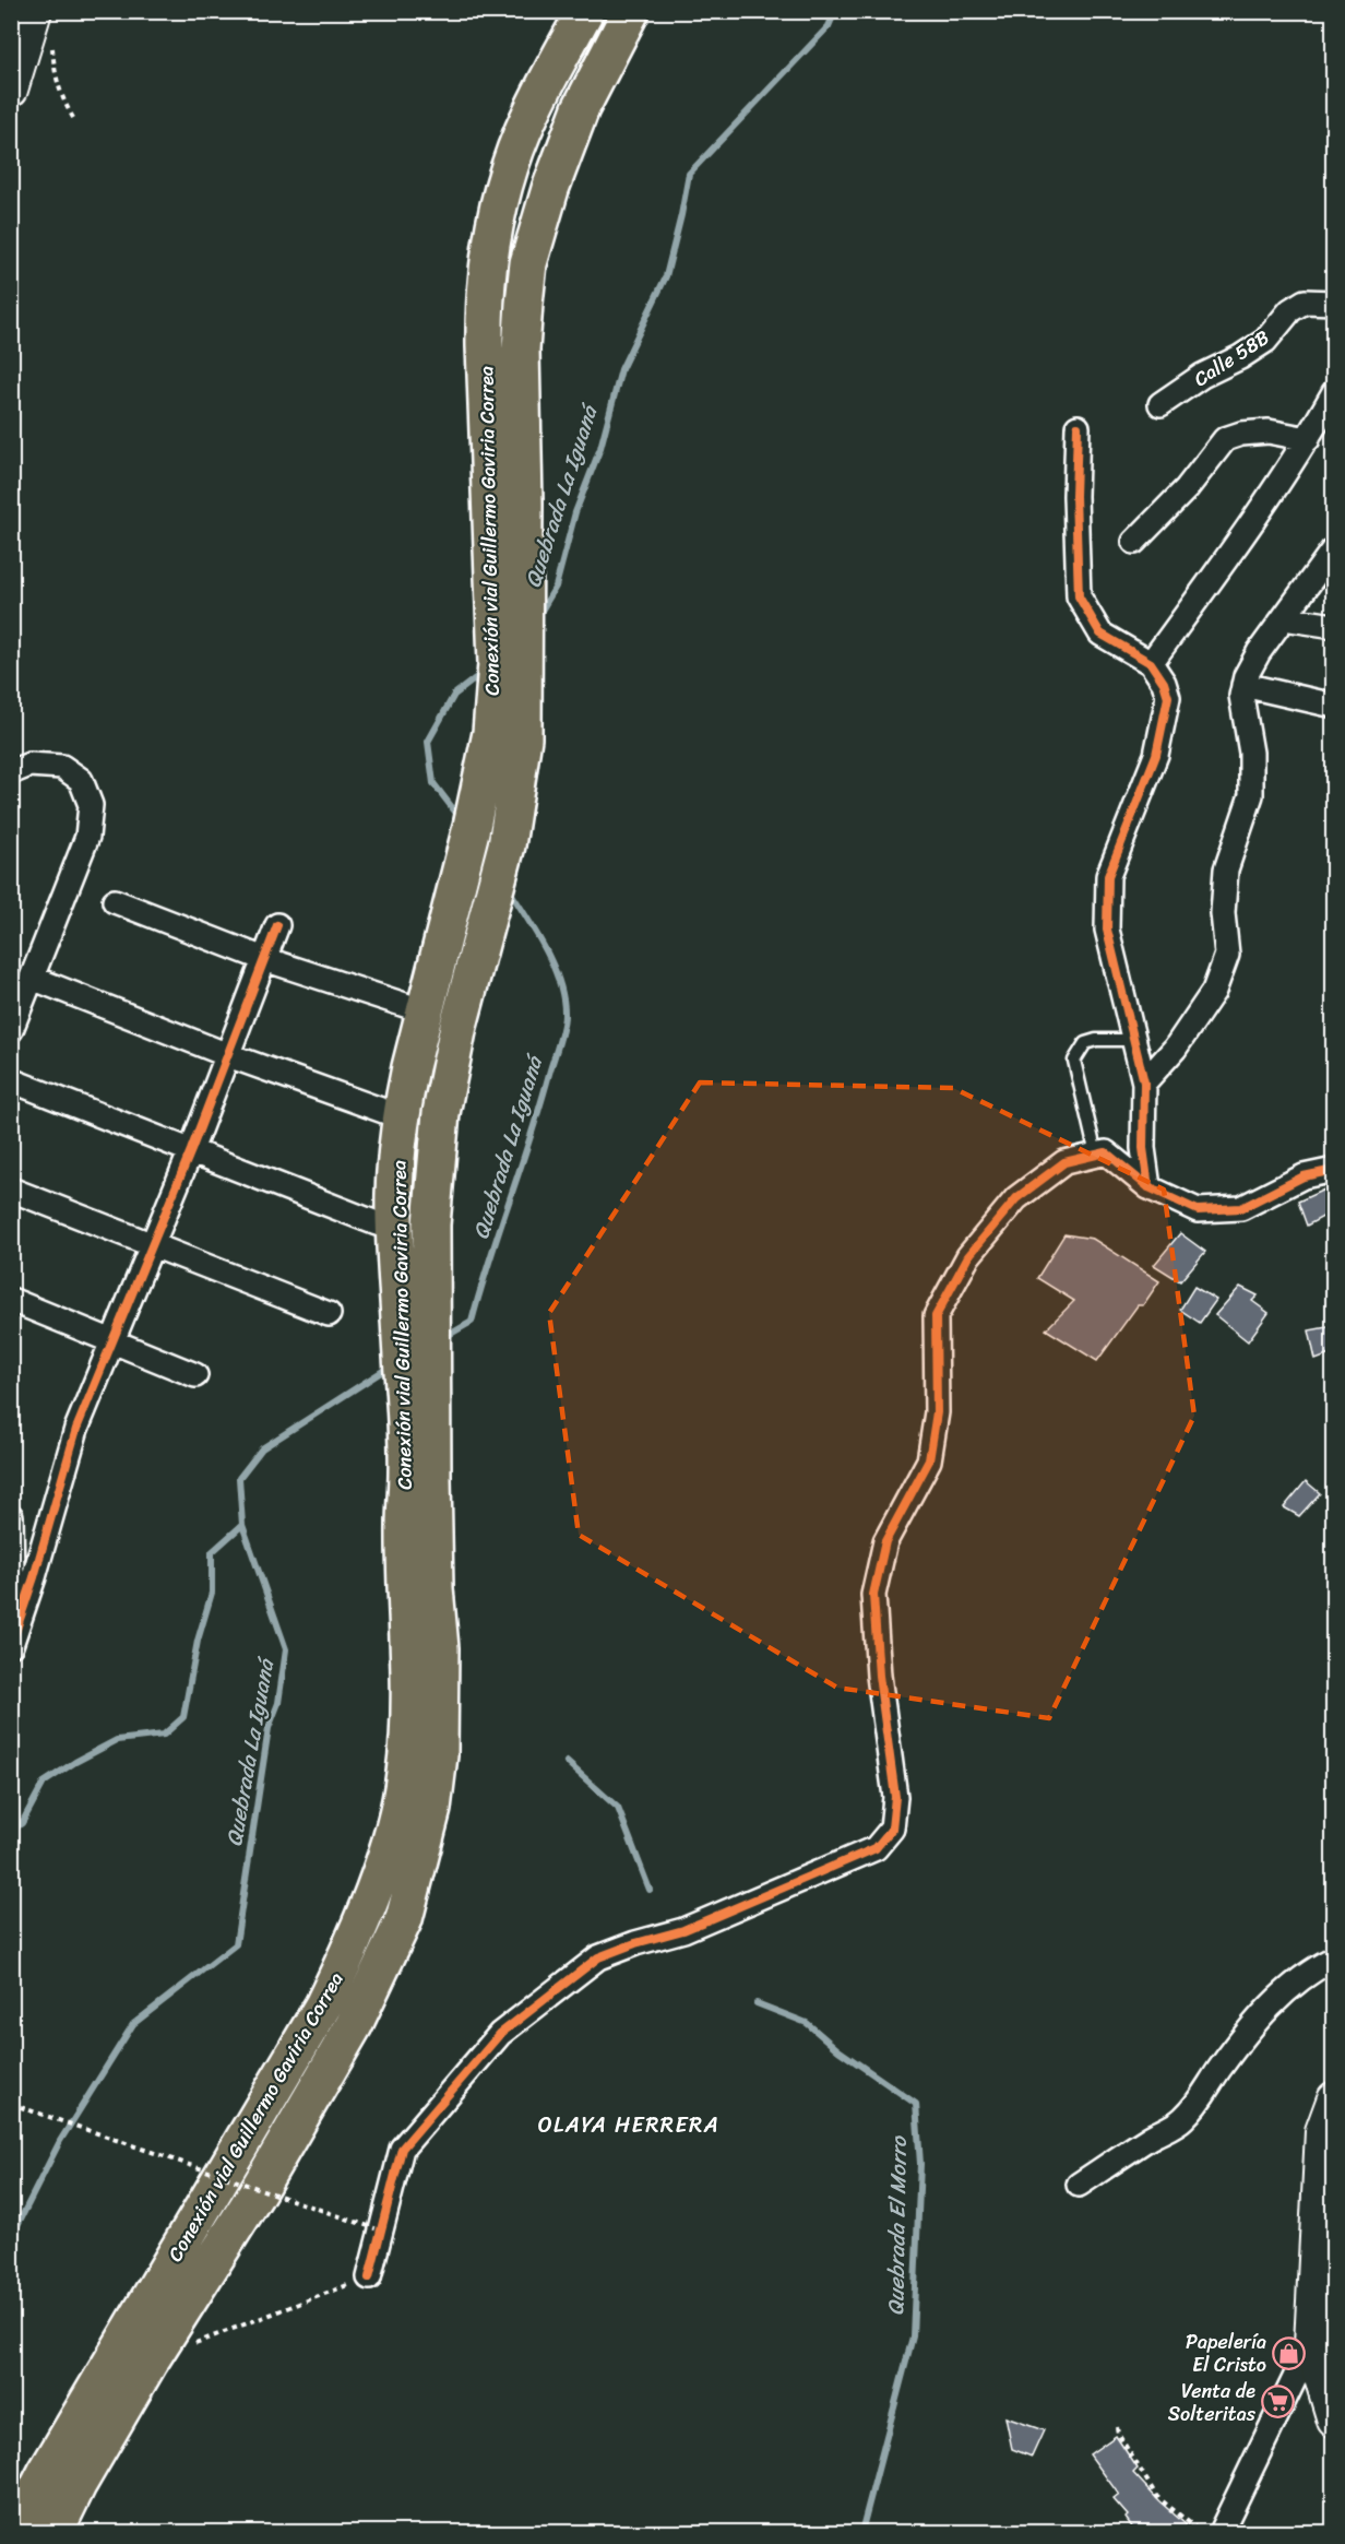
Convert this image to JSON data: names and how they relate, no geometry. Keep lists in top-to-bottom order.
{
  "streets": {
    "highway": ["Conexión vial Guillermo Gaviria Correa"],
    "street": ["Calle 58B"]
  },
  "districts": ["OLAYA HERRERA"],
  "water": ["Quebrada La Iguaná", "Quebrada El Morro"],
  "places": {
    "shop": ["Papelería El Cristo"],
    "supermarket": ["Venta de Solteritas"]
  }
}
